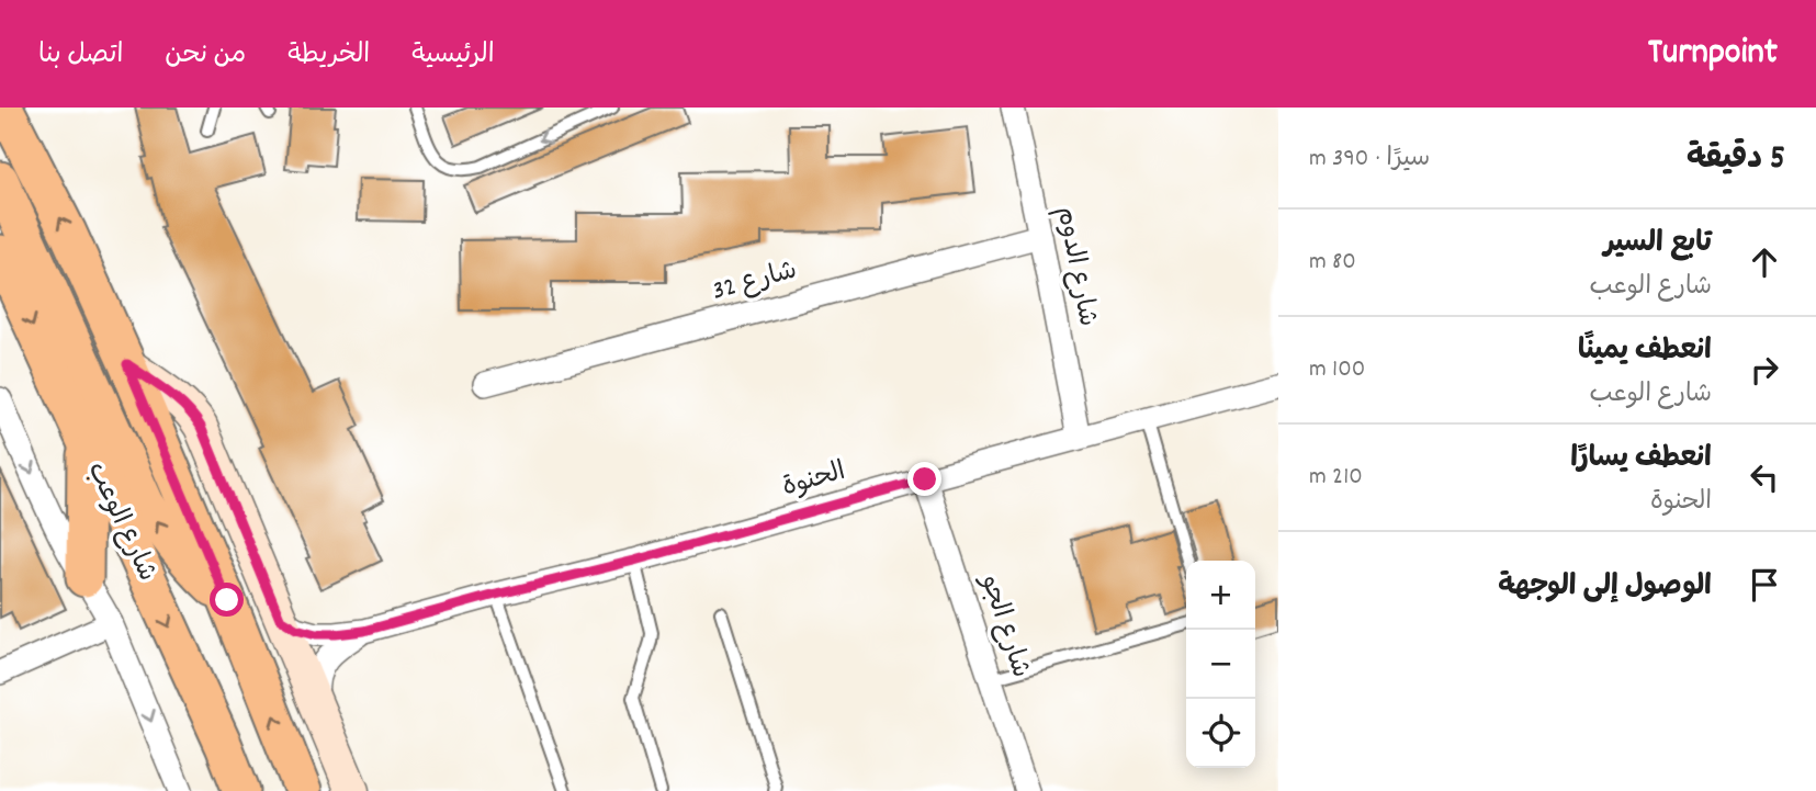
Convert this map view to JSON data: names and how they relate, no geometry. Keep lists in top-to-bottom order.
{
  "streets": {
    "main road": ["شارع الوعب"],
    "street": [
      "شارع الدوم",
      "شارع 32",
      "الحنوة",
      "شارع الجو"
    ]
  },
  "crossings": [
    ["شارع الدوم", "شارع 32"],
    ["شارع الدوم", "الحنوة"],
    ["الحنوة", "شارع الجو"]
  ],
  "page": {
    "header": "Turnpoint",
    "nav": [
      "الرئيسية",
      "الخريطة",
      "من نحن",
      "اتصل بنا"
    ],
    "heading": ["5 دقيقة", "سيرًا · 390 m"],
    "list": [
      ["تابع السير", "شارع الوعب", "80 m"],
      ["انعطف يمينًا", "شارع الوعب", "100 m"],
      ["انعطف يسارًا", "الحنوة", "210 m"],
      "الوصول إلى الوجهة"
    ],
    "map_buttons": ["+", "−"]
  }
}
